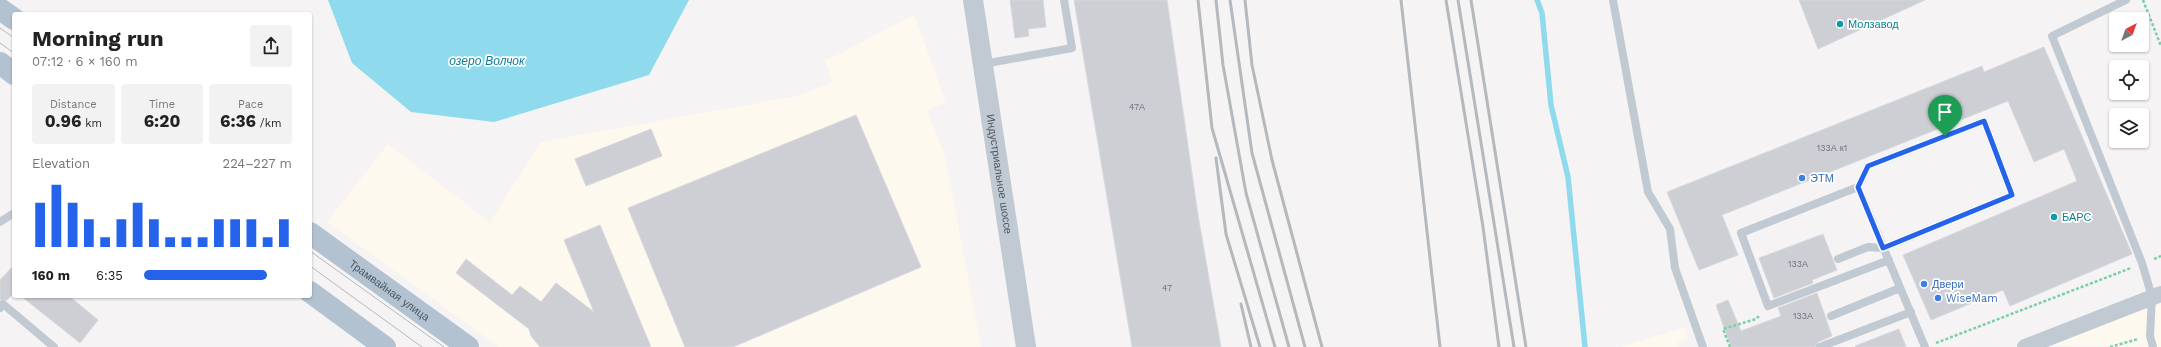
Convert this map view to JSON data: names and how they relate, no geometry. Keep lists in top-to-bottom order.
{
  "streets": {
    "main road": ["Трамвайная улица"],
    "street": ["Индустриальное шоссе"]
  },
  "water": ["озеро Волчок"],
  "places": [
    "Молзавод",
    "ЭТМ",
    "БАРС",
    "Двери",
    "WiseMam"
  ],
  "house_numbers": [
    "47А",
    "133А к1",
    "133А",
    "47",
    "133А"
  ],
  "north": "top right",
  "page": {
    "heading": ["Morning run", "07:12 · 6 × 160 m"],
    "stats": [
      ["Distance", "0.96 km"],
      ["Time", "6:20"],
      ["Pace", "6:36 /km"]
    ],
    "chart": ["Elevation", "224–227 m"],
    "list": [
      {
        "name": "160 m",
        "note": "6:35"
      }
    ]
  }
}
